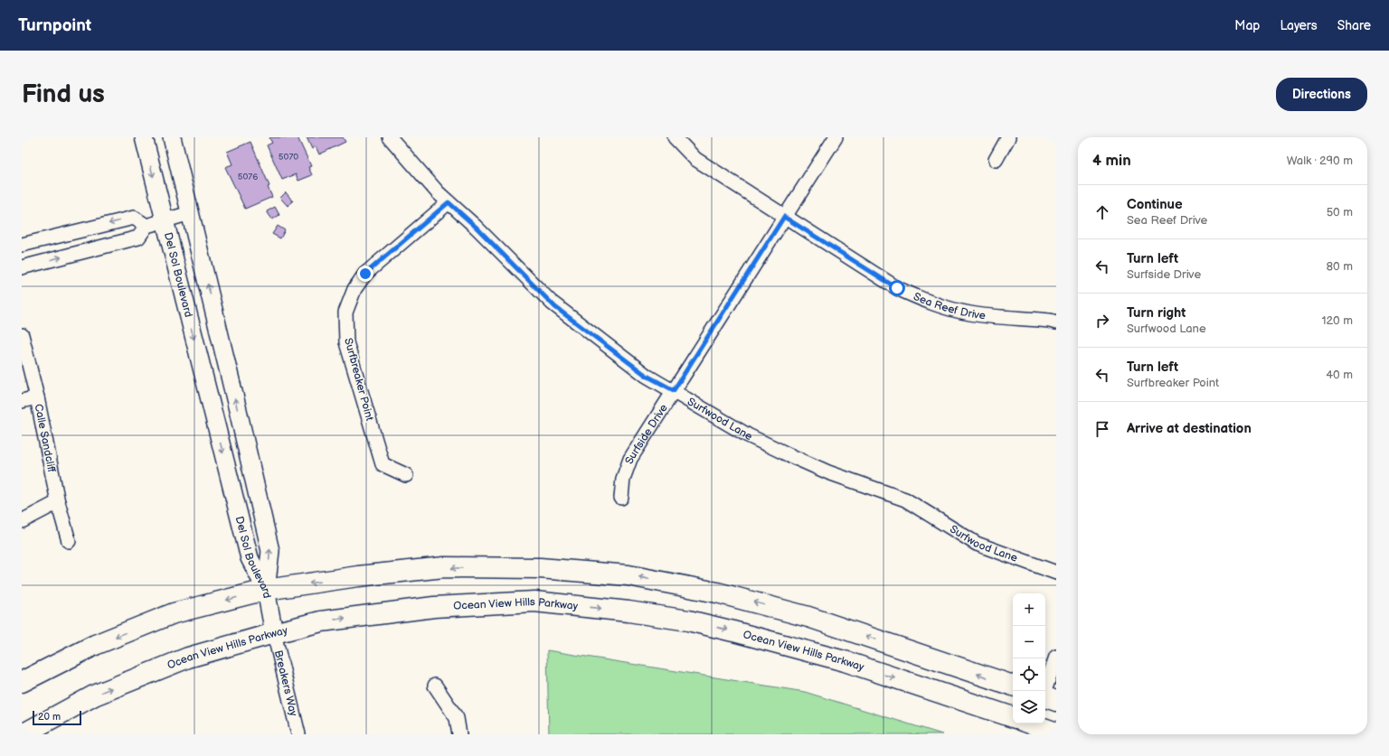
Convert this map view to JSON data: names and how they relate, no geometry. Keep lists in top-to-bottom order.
{
  "streets": {
    "main road": ["Ocean View Hills Parkway"],
    "street": [
      "Del Sol Boulevard",
      "Sea Reef Drive",
      "Surfbreaker Point",
      "Surfwood Lane",
      "Surfside Drive",
      "Calle Sandcliff",
      "Breakers Way"
    ]
  },
  "crossings": [
    ["Del Sol Boulevard", "Breakers Way"],
    ["Sea Reef Drive", "Surfside Drive"],
    ["Surfbreaker Point", "Surfwood Lane"],
    ["Surfwood Lane", "Surfside Drive"],
    ["Ocean View Hills Parkway", "Breakers Way"]
  ],
  "house_numbers": ["5070", "5076"],
  "scale_bar": "20 m",
  "page": {
    "header": "Turnpoint",
    "nav": ["Map", "Layers", "Share"],
    "buttons": "Directions",
    "title": "Find us",
    "heading": ["4 min", "Walk · 290 m"],
    "list": [
      ["Continue", "Sea Reef Drive", "50 m"],
      ["Turn left", "Surfside Drive", "80 m"],
      ["Turn right", "Surfwood Lane", "120 m"],
      ["Turn left", "Surfbreaker Point", "40 m"],
      "Arrive at destination"
    ],
    "map_buttons": ["+", "−"],
    "scale": "20 m"
  }
}
